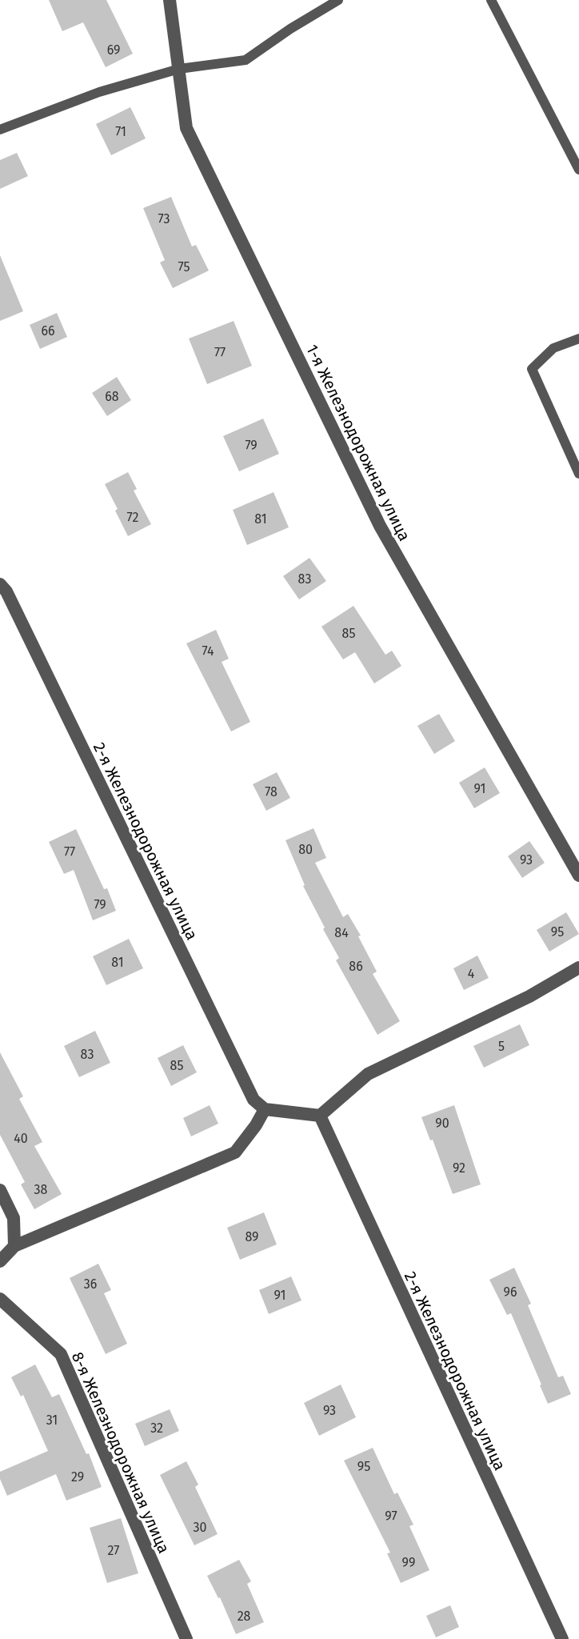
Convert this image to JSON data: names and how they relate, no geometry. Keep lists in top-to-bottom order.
{
  "streets": {
    "street": ["1-я Железнодорожная улица", "2-я Железнодорожная улица", "8-я Железнодорожная улица"]
  },
  "house_numbers": [
    "69",
    "71",
    "73",
    "75",
    "66",
    "77",
    "68",
    "79",
    "72",
    "81",
    "83",
    "85",
    "74",
    "91",
    "78",
    "80",
    "77",
    "93",
    "79",
    "95",
    "84",
    "81",
    "86",
    "4",
    "5",
    "83",
    "85",
    "90",
    "40",
    "92",
    "38",
    "89",
    "36",
    "96",
    "91",
    "93",
    "31",
    "32",
    "95",
    "29",
    "97",
    "30",
    "27",
    "99",
    "28"
  ]
}
